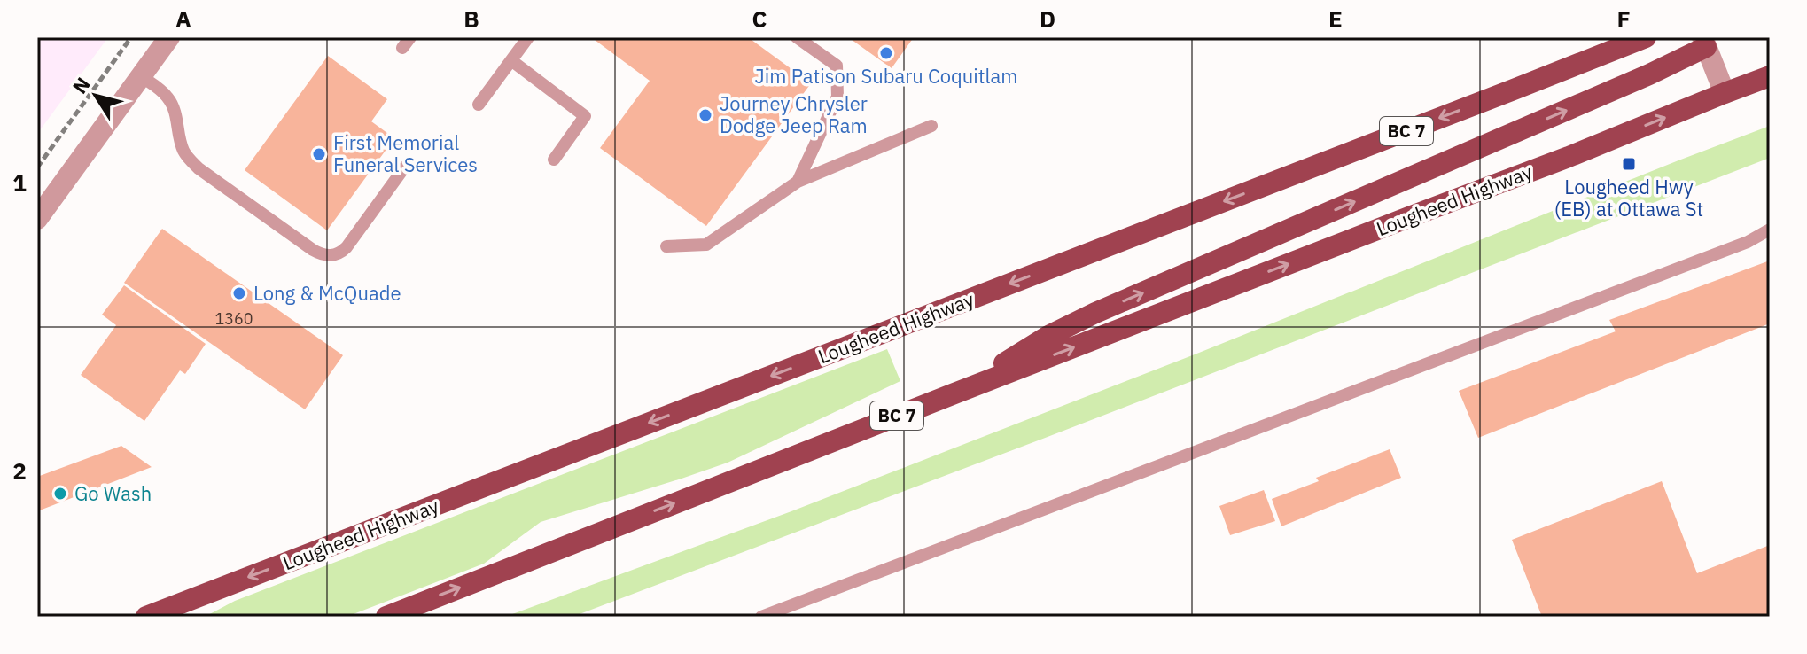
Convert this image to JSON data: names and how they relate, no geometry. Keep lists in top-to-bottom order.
{
  "streets": {
    "main road": ["BC 7", "Lougheed Highway"]
  },
  "places": {
    "other": [
      "Jim Patison Subaru Coquitlam",
      "Journey Chrysler Dodge Jeep Ram",
      "First Memorial Funeral Services",
      "Long & McQuade",
      "Go Wash"
    ],
    "transit": ["Lougheed Hwy (EB) at Ottawa St"]
  },
  "house_numbers": ["1360"],
  "north": "top left",
  "grid": {
    "columns": [
      "A",
      "B",
      "C",
      "D",
      "E",
      "F"
    ],
    "rows": ["1", "2"]
  }
}
